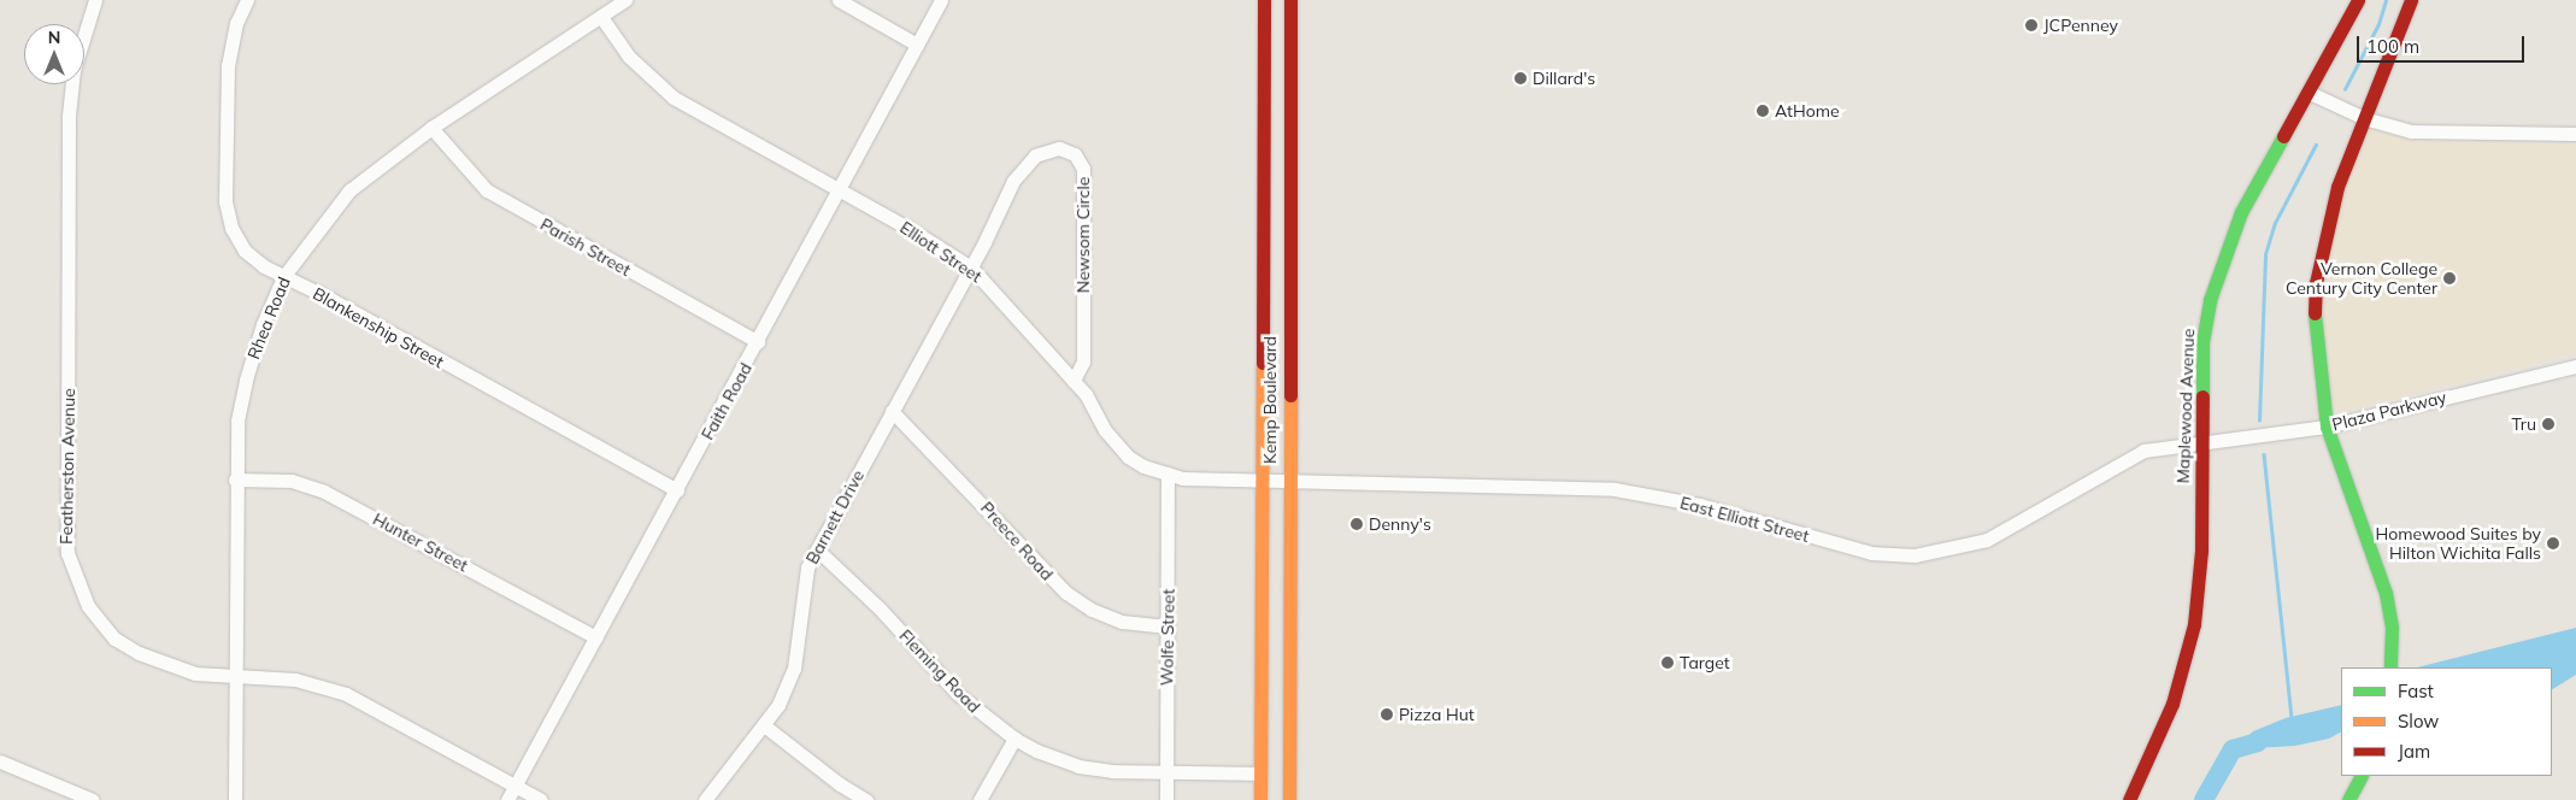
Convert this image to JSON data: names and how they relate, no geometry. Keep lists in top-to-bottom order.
{
  "streets": {
    "main road": ["Kemp Boulevard", "Maplewood Avenue"],
    "street": [
      "Newsom Circle",
      "Parish Street",
      "Elliott Street",
      "Rhea Road",
      "Blankenship Street",
      "Faith Road",
      "Plaza Parkway",
      "Featherston Avenue",
      "Barnett Drive",
      "East Elliott Street",
      "Preece Road",
      "Hunter Street",
      "Wolfe Street",
      "Fleming Road"
    ]
  },
  "crossings": [
    ["Newsom Circle", "Elliott Street"],
    ["Newsom Circle", "Barnett Drive"],
    ["Parish Street", "Rhea Road"],
    ["Parish Street", "Faith Road"],
    ["Elliott Street", "Rhea Road"],
    ["Elliott Street", "Kemp Boulevard"],
    ["Elliott Street", "Faith Road"],
    ["Elliott Street", "Barnett Drive"],
    ["Elliott Street", "East Elliott Street"],
    ["Elliott Street", "Wolfe Street"],
    ["Rhea Road", "Blankenship Street"],
    ["Rhea Road", "Featherston Avenue"],
    ["Rhea Road", "Hunter Street"],
    ["Blankenship Street", "Faith Road"],
    ["Kemp Boulevard", "East Elliott Street"],
    ["Kemp Boulevard", "Fleming Road"],
    ["Faith Road", "Featherston Avenue"],
    ["Faith Road", "Hunter Street"],
    ["Maplewood Avenue", "Plaza Parkway"],
    ["Maplewood Avenue", "East Elliott Street"],
    ["Plaza Parkway", "East Elliott Street"],
    ["Barnett Drive", "Preece Road"],
    ["Barnett Drive", "Fleming Road"],
    ["Preece Road", "Wolfe Street"],
    ["Wolfe Street", "Fleming Road"]
  ],
  "places": [
    "JCPenney",
    "Dillard's",
    "AtHome",
    "Vernon College Century City Center",
    "Tru",
    "Denny's",
    "Homewood Suites by Hilton Wichita Falls",
    "Target",
    "Pizza Hut"
  ],
  "legend": ["Fast", "Slow", "Jam"],
  "scale_bar": "100 m",
  "north": "top"
}
